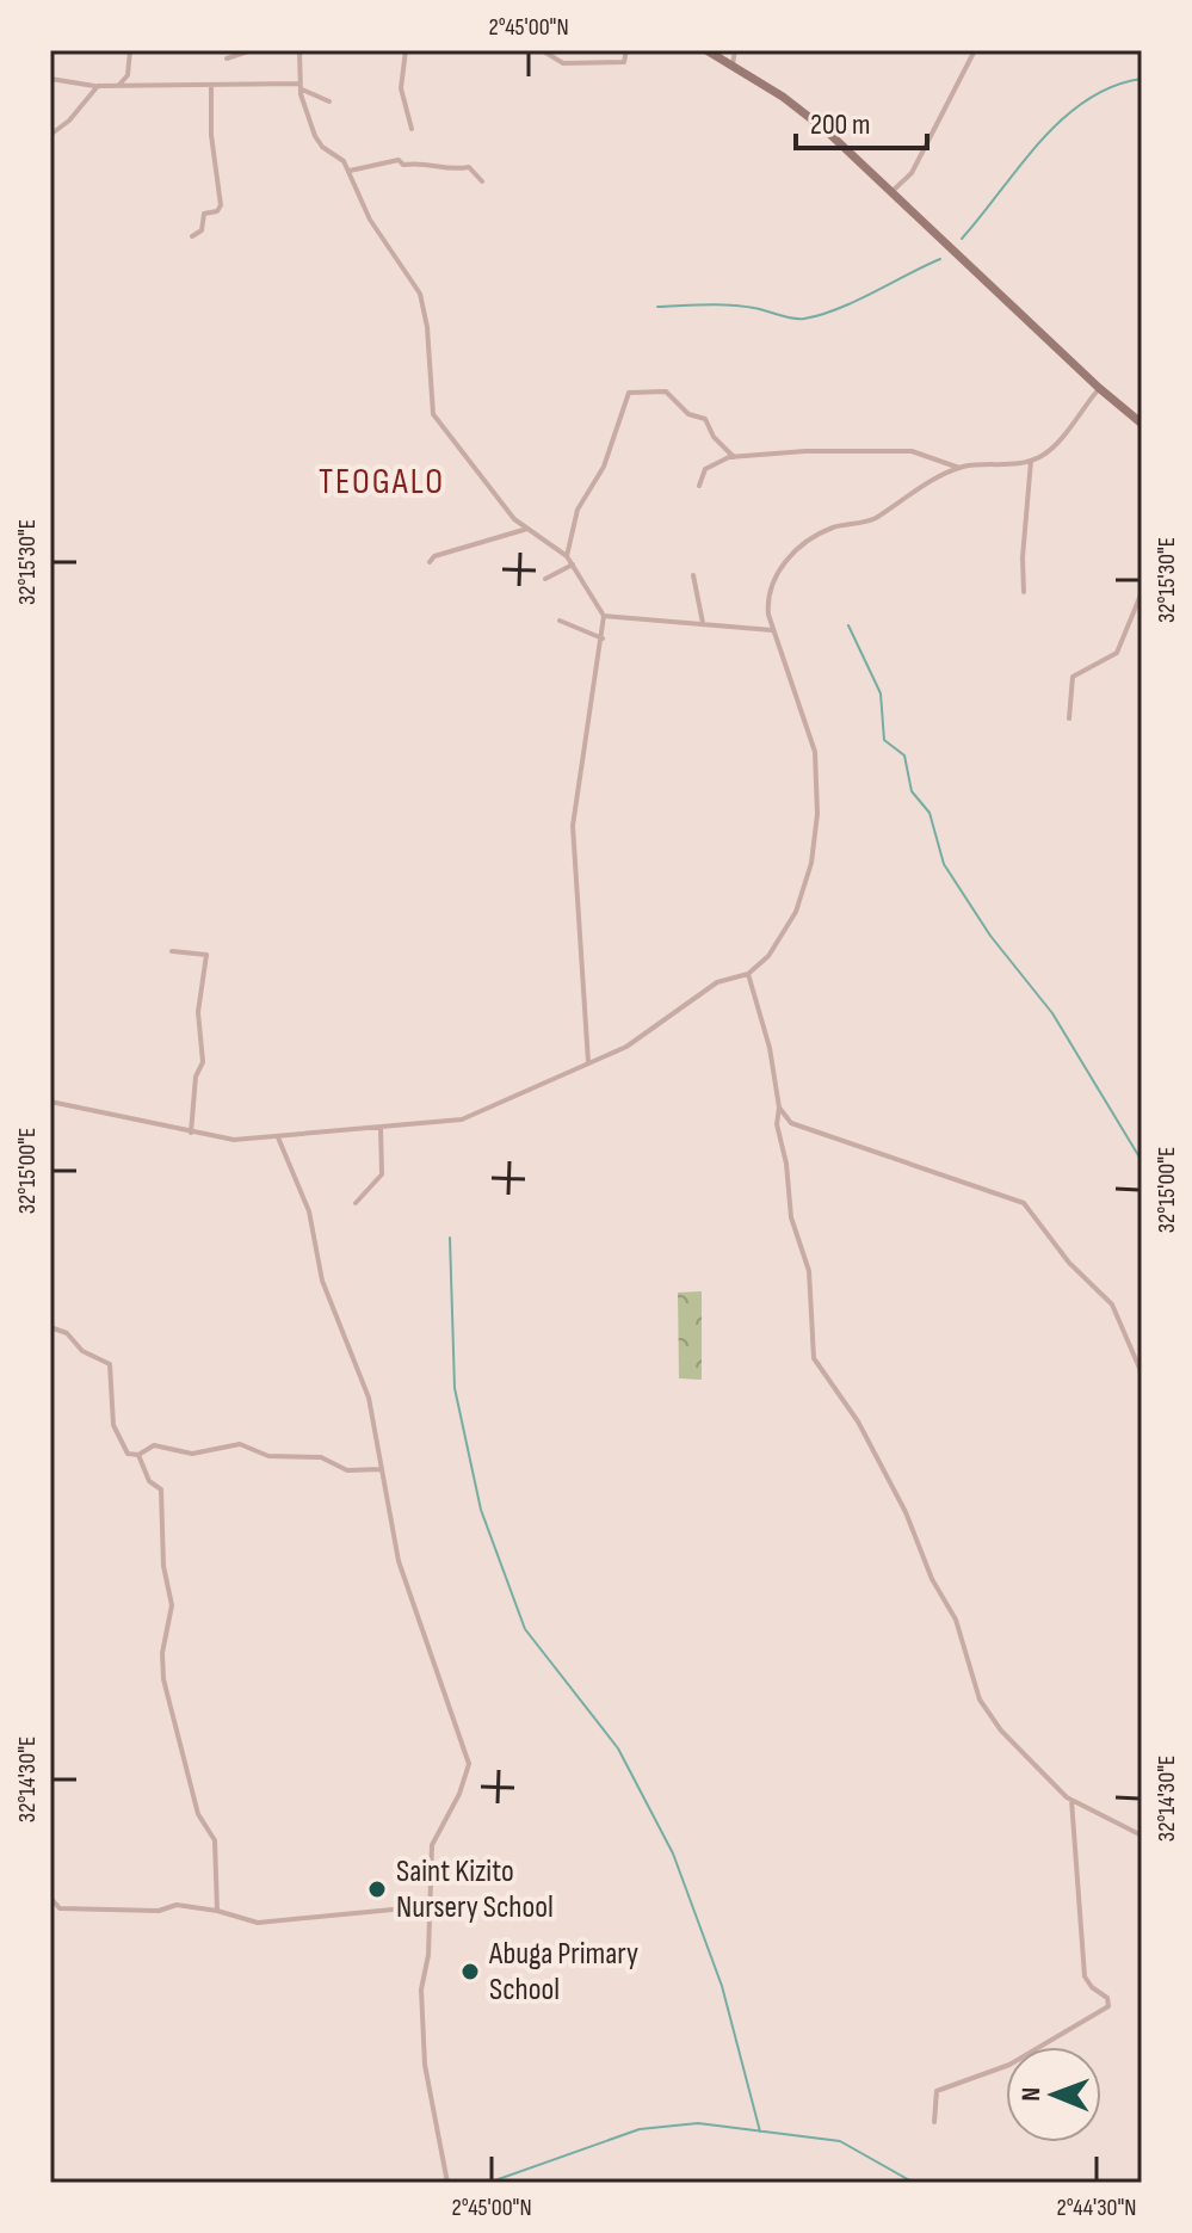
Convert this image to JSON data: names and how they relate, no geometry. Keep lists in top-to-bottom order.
{
  "districts": ["TEOGALO"],
  "places": ["Saint Kizito Nursery School", "Abuga Primary School"],
  "scale_bar": "200 m",
  "north": "left",
  "coordinates": [
    "2°45'00\"N",
    "32°15'30\"E",
    "32°15'00\"E",
    "32°14'30\"E",
    "2°44'30\"N"
  ]
}
